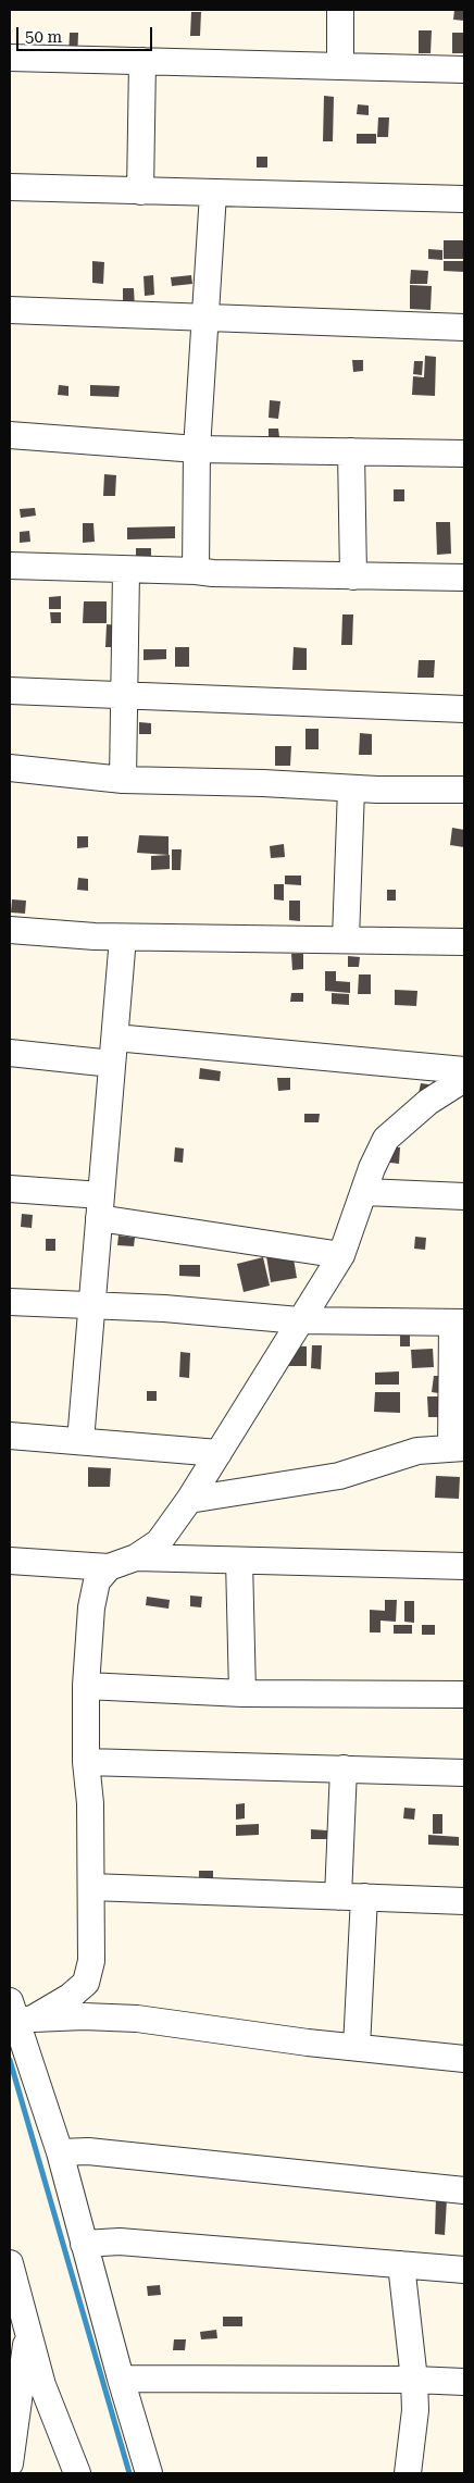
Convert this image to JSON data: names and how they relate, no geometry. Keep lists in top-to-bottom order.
{
  "scale_bar": "50 m"
}
